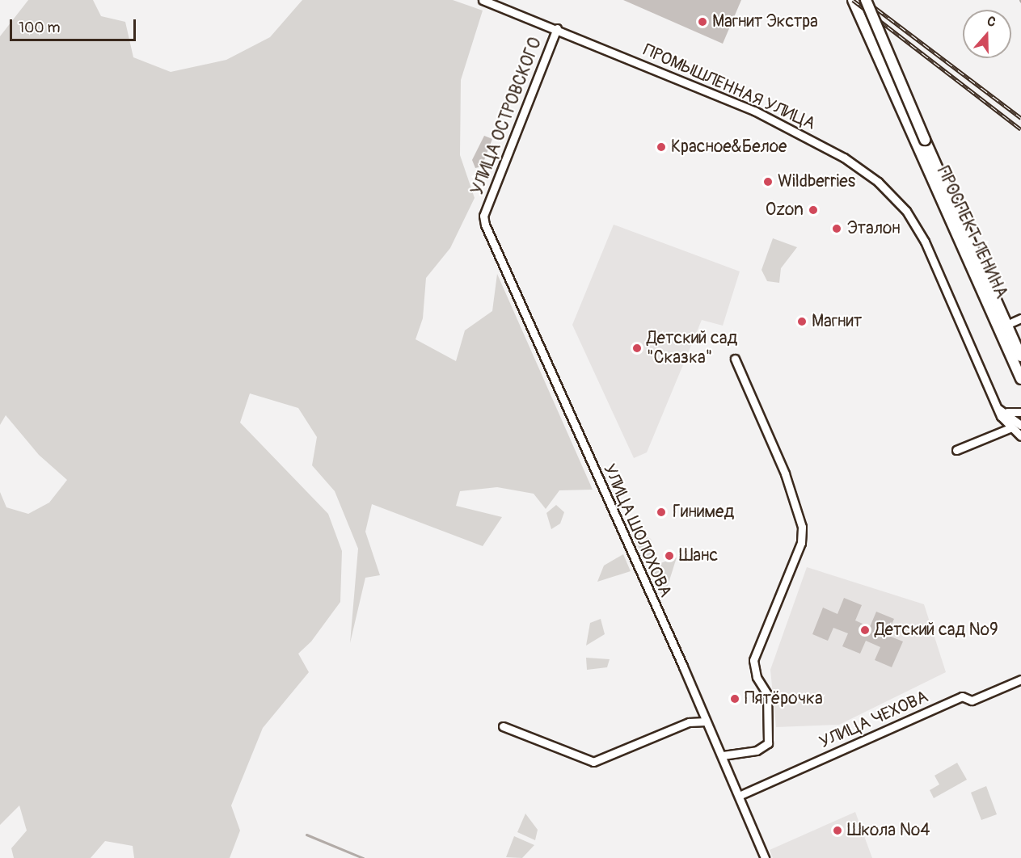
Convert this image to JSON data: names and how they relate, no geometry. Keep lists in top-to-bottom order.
{
  "streets": {
    "main road": ["ПРОСПЕКТ ЛЕНИНА"],
    "street": [
      "ПРОМЫШЛЕННАЯ УЛИЦА",
      "УЛИЦА ОСТРОВСКОГО",
      "УЛИЦА ШОЛОХОВА",
      "УЛИЦА ЧЕХОВА"
    ]
  },
  "crossings": [
    ["ПРОМЫШЛЕННАЯ УЛИЦА", "УЛИЦА ОСТРОВСКОГО"],
    ["УЛИЦА ОСТРОВСКОГО", "УЛИЦА ШОЛОХОВА"],
    ["УЛИЦА ШОЛОХОВА", "УЛИЦА ЧЕХОВА"]
  ],
  "places": [
    "Магнит Экстра",
    "Красное&Белое",
    "Wildberries",
    "Ozon",
    "Эталон",
    "Магнит",
    "Детский сад \"Сказка\"",
    "Гинимед",
    "Шанс",
    "Детский сад №9",
    "Пятёрочка",
    "Школа №4"
  ],
  "scale_bar": "100 m",
  "north": "top"
}
